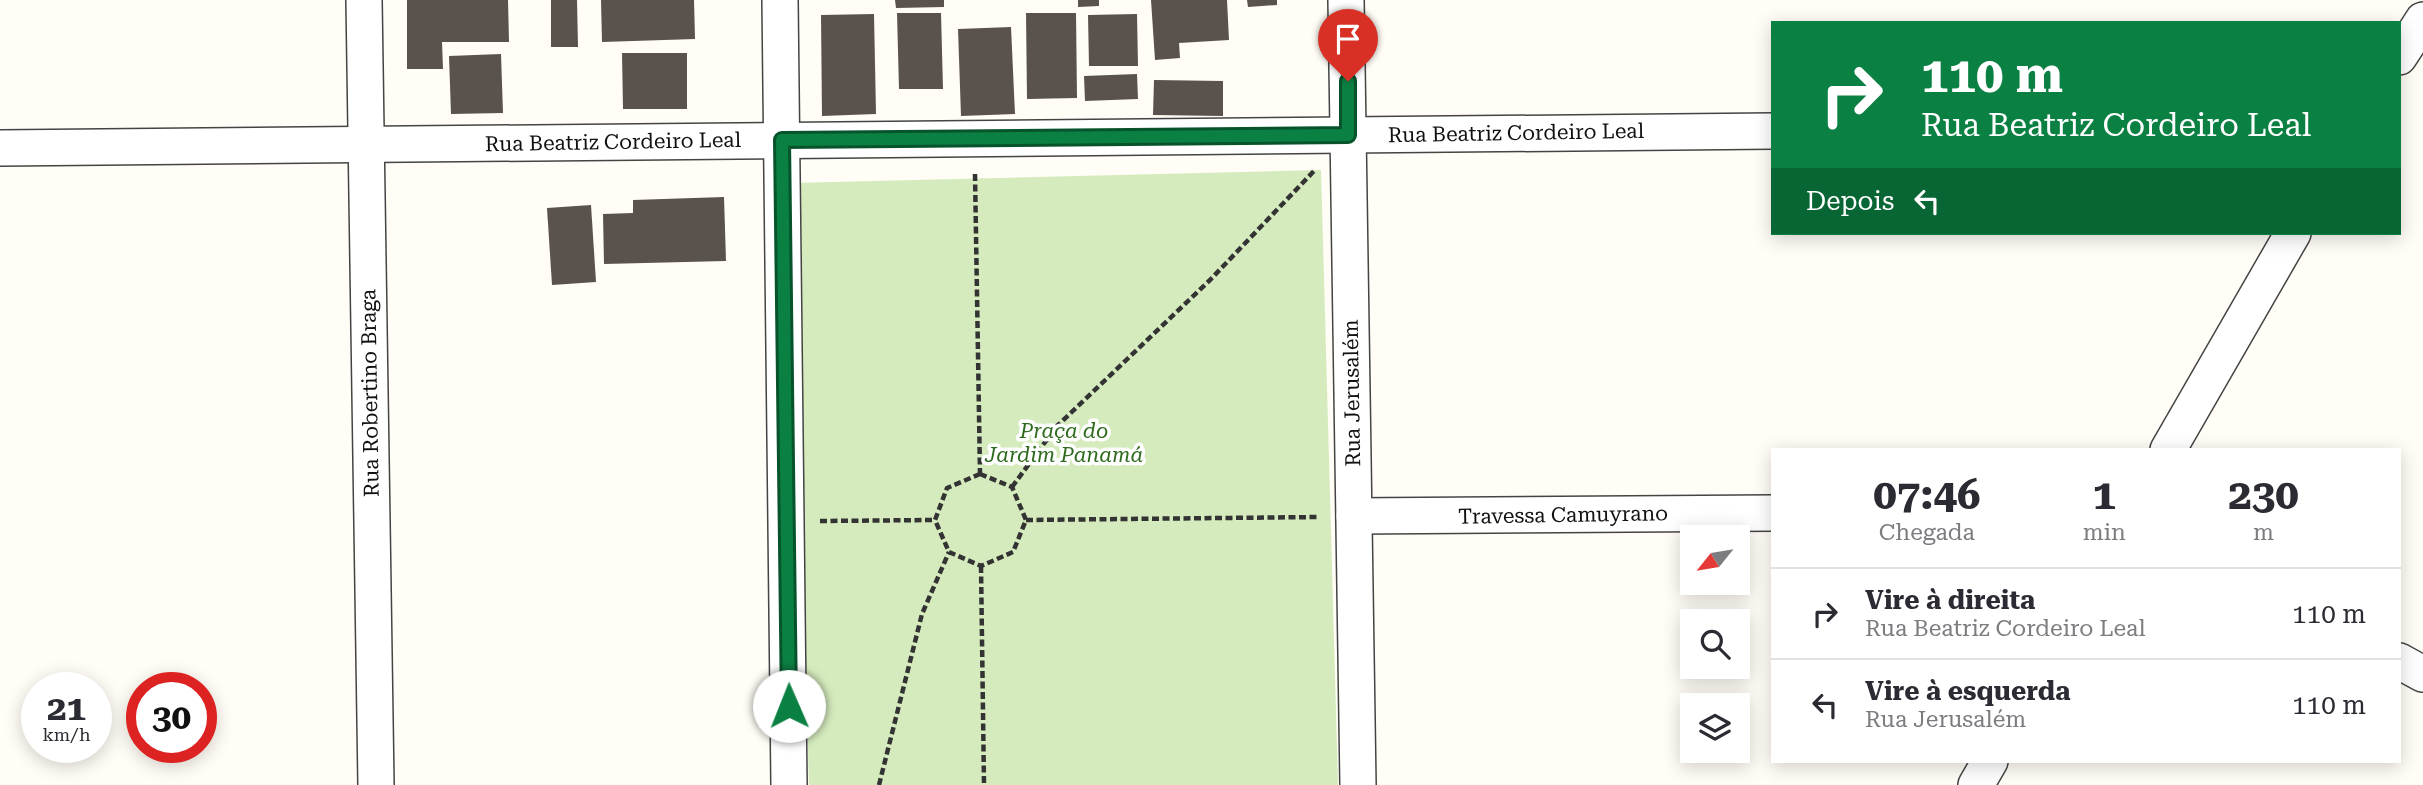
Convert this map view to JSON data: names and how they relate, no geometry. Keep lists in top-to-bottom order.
{
  "streets": {
    "street": [
      "Rua Beatriz Cordeiro Leal",
      "Rua Robertino Braga",
      "Rua Jerusalém",
      "Travessa Camuyrano"
    ]
  },
  "crossings": [
    ["Rua Beatriz Cordeiro Leal", "Rua Robertino Braga"],
    ["Rua Beatriz Cordeiro Leal", "Rua Jerusalém"],
    ["Rua Jerusalém", "Travessa Camuyrano"]
  ],
  "parks": ["Praça do Jardim Panamá"],
  "north": "bottom left",
  "page": {
    "turn": ["110 m", "Rua Beatriz Cordeiro Leal"],
    "then": "Depois",
    "eta": [
      "07:46",
      "Chegada",
      "1",
      "min",
      "230",
      "m"
    ],
    "list": [
      {
        "name": "Vire à direita",
        "note": "Rua Beatriz Cordeiro Leal",
        "value": "110 m"
      },
      {
        "name": "Vire à esquerda",
        "note": "Rua Jerusalém",
        "value": "110 m"
      }
    ],
    "speed": "21 km/h",
    "limit": "30"
  }
}
